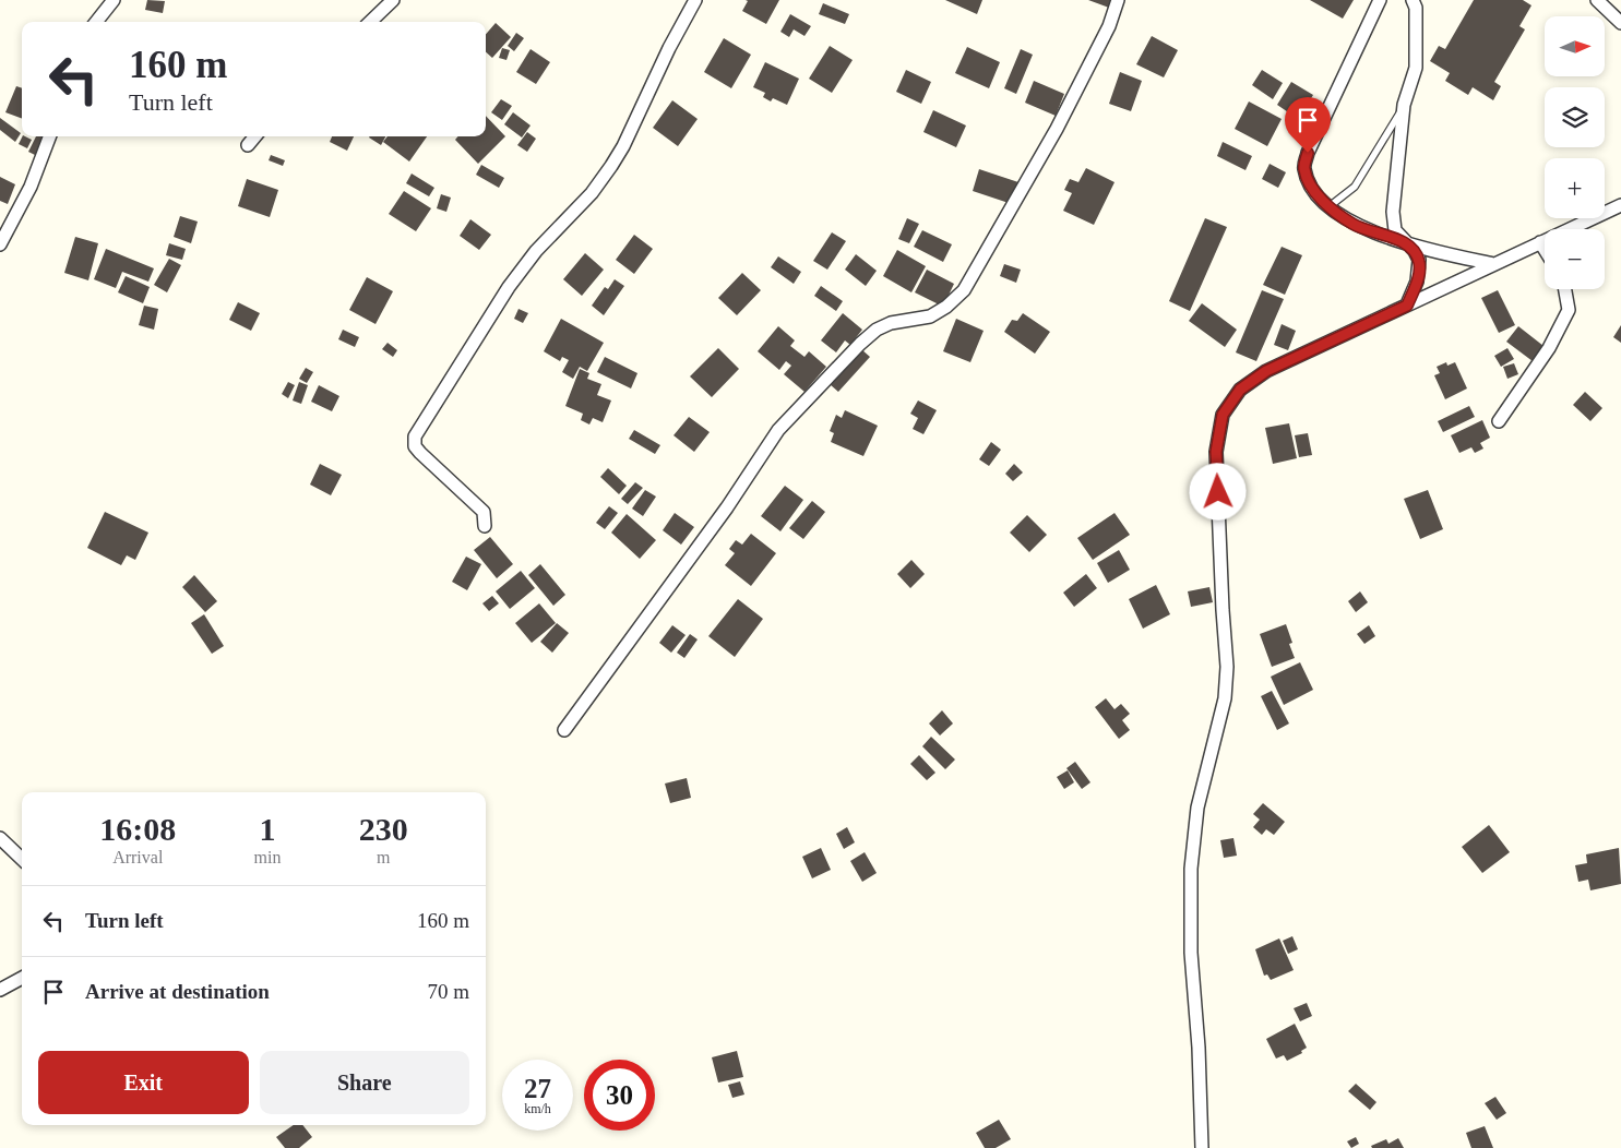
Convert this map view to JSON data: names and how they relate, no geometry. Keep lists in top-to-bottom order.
{
  "north": "right",
  "page": {
    "map_buttons": ["+", "−"],
    "turn": ["160 m", "Turn left"],
    "eta": [
      "16:08",
      "Arrival",
      "1",
      "min",
      "230",
      "m"
    ],
    "list": [
      {
        "name": "Turn left",
        "value": "160 m"
      },
      {
        "name": "Arrive at destination",
        "value": "70 m"
      }
    ],
    "buttons": ["Exit", "Share"],
    "speed": "27 km/h",
    "limit": "30"
  }
}
